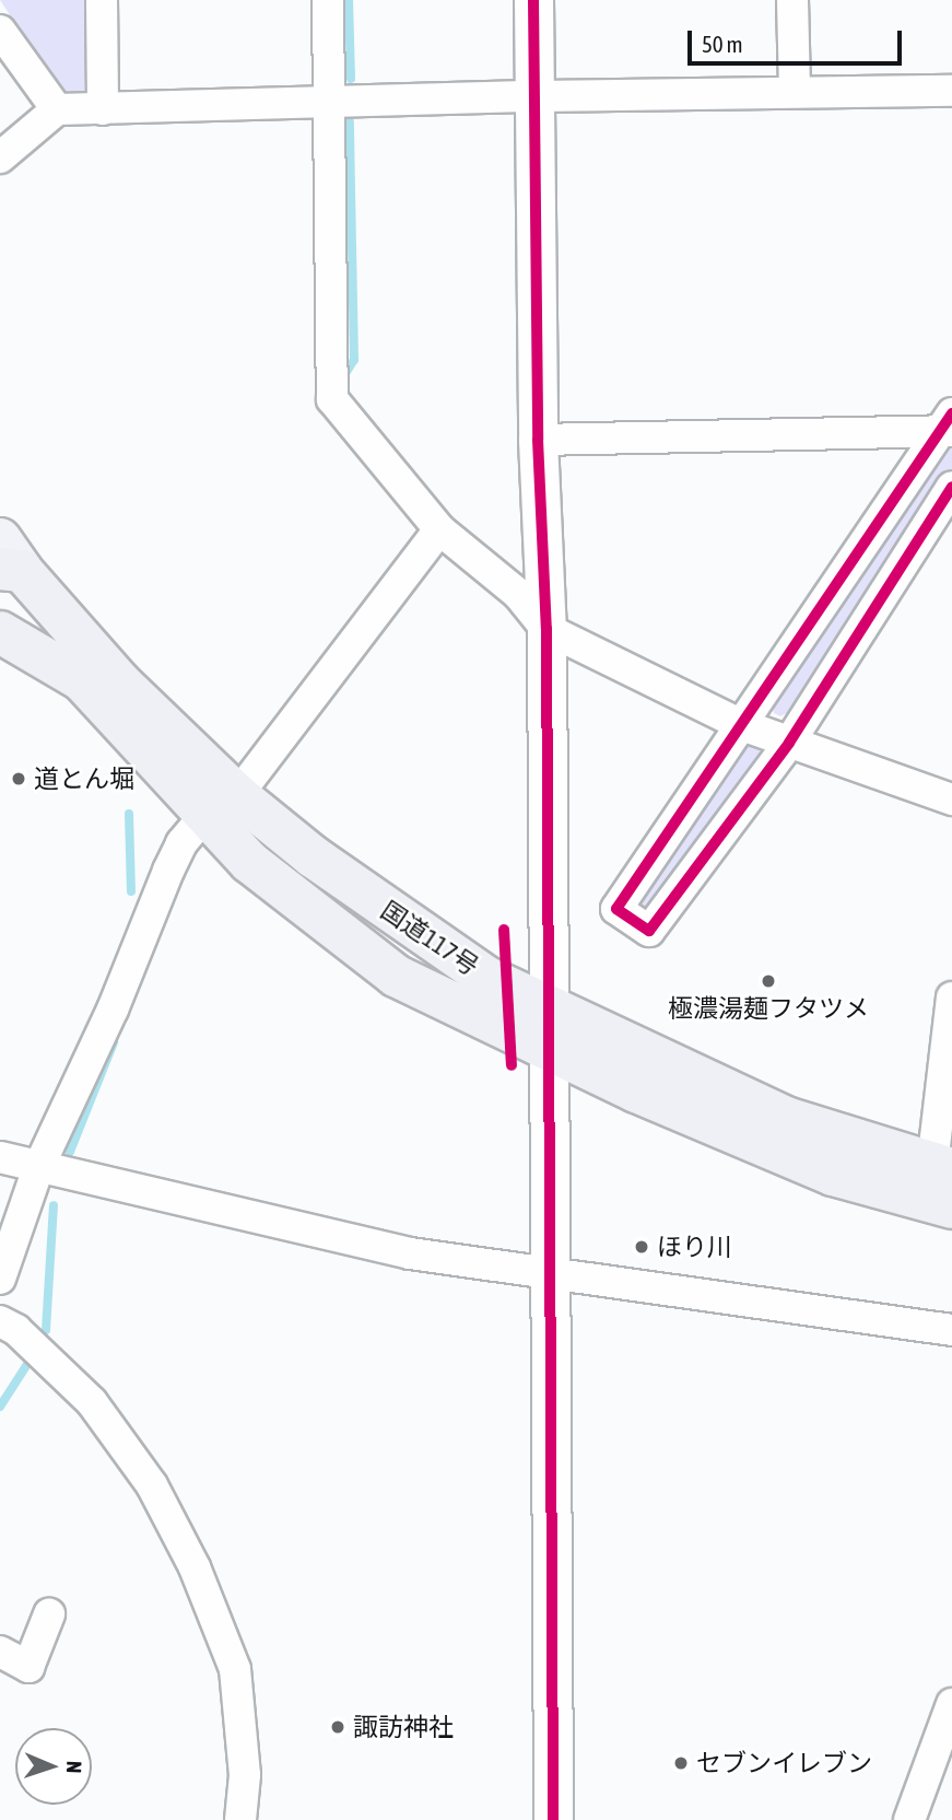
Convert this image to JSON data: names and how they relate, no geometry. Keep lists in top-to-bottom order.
{
  "streets": {
    "highway": ["国道117号"]
  },
  "places": [
    "道とん堀",
    "極濃湯麺フタツメ",
    "ほり川",
    "諏訪神社",
    "セブンイレブン"
  ],
  "scale_bar": "50 m",
  "north": "right"
}
